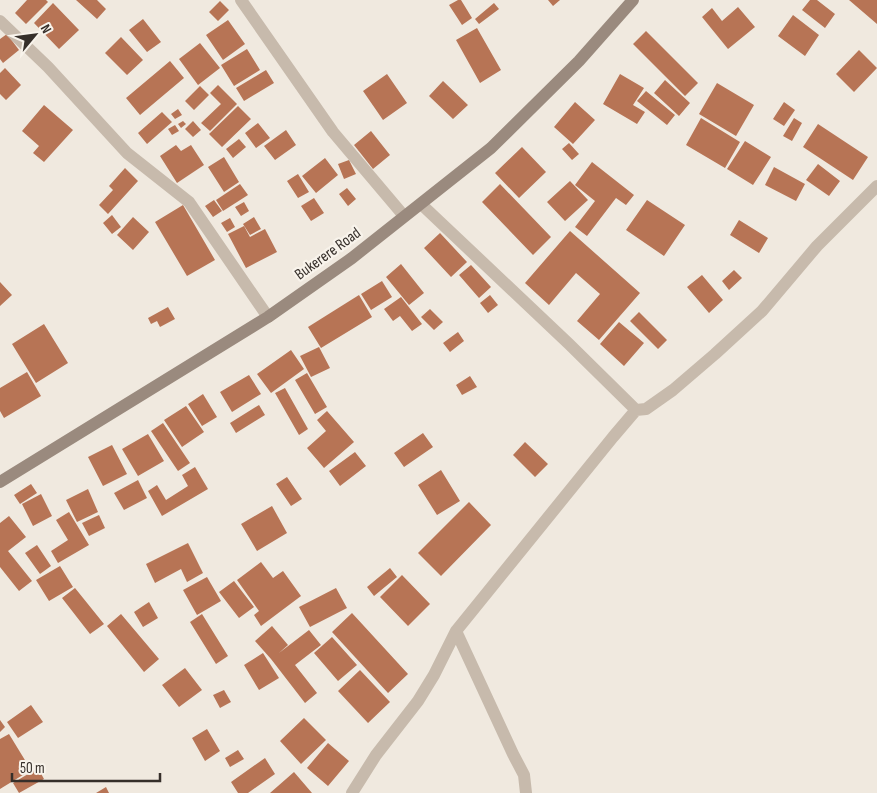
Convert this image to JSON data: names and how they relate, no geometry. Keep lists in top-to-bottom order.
{
  "streets": {
    "street": ["Bukerere Road"]
  },
  "scale_bar": "50 m",
  "north": "top right"
}
